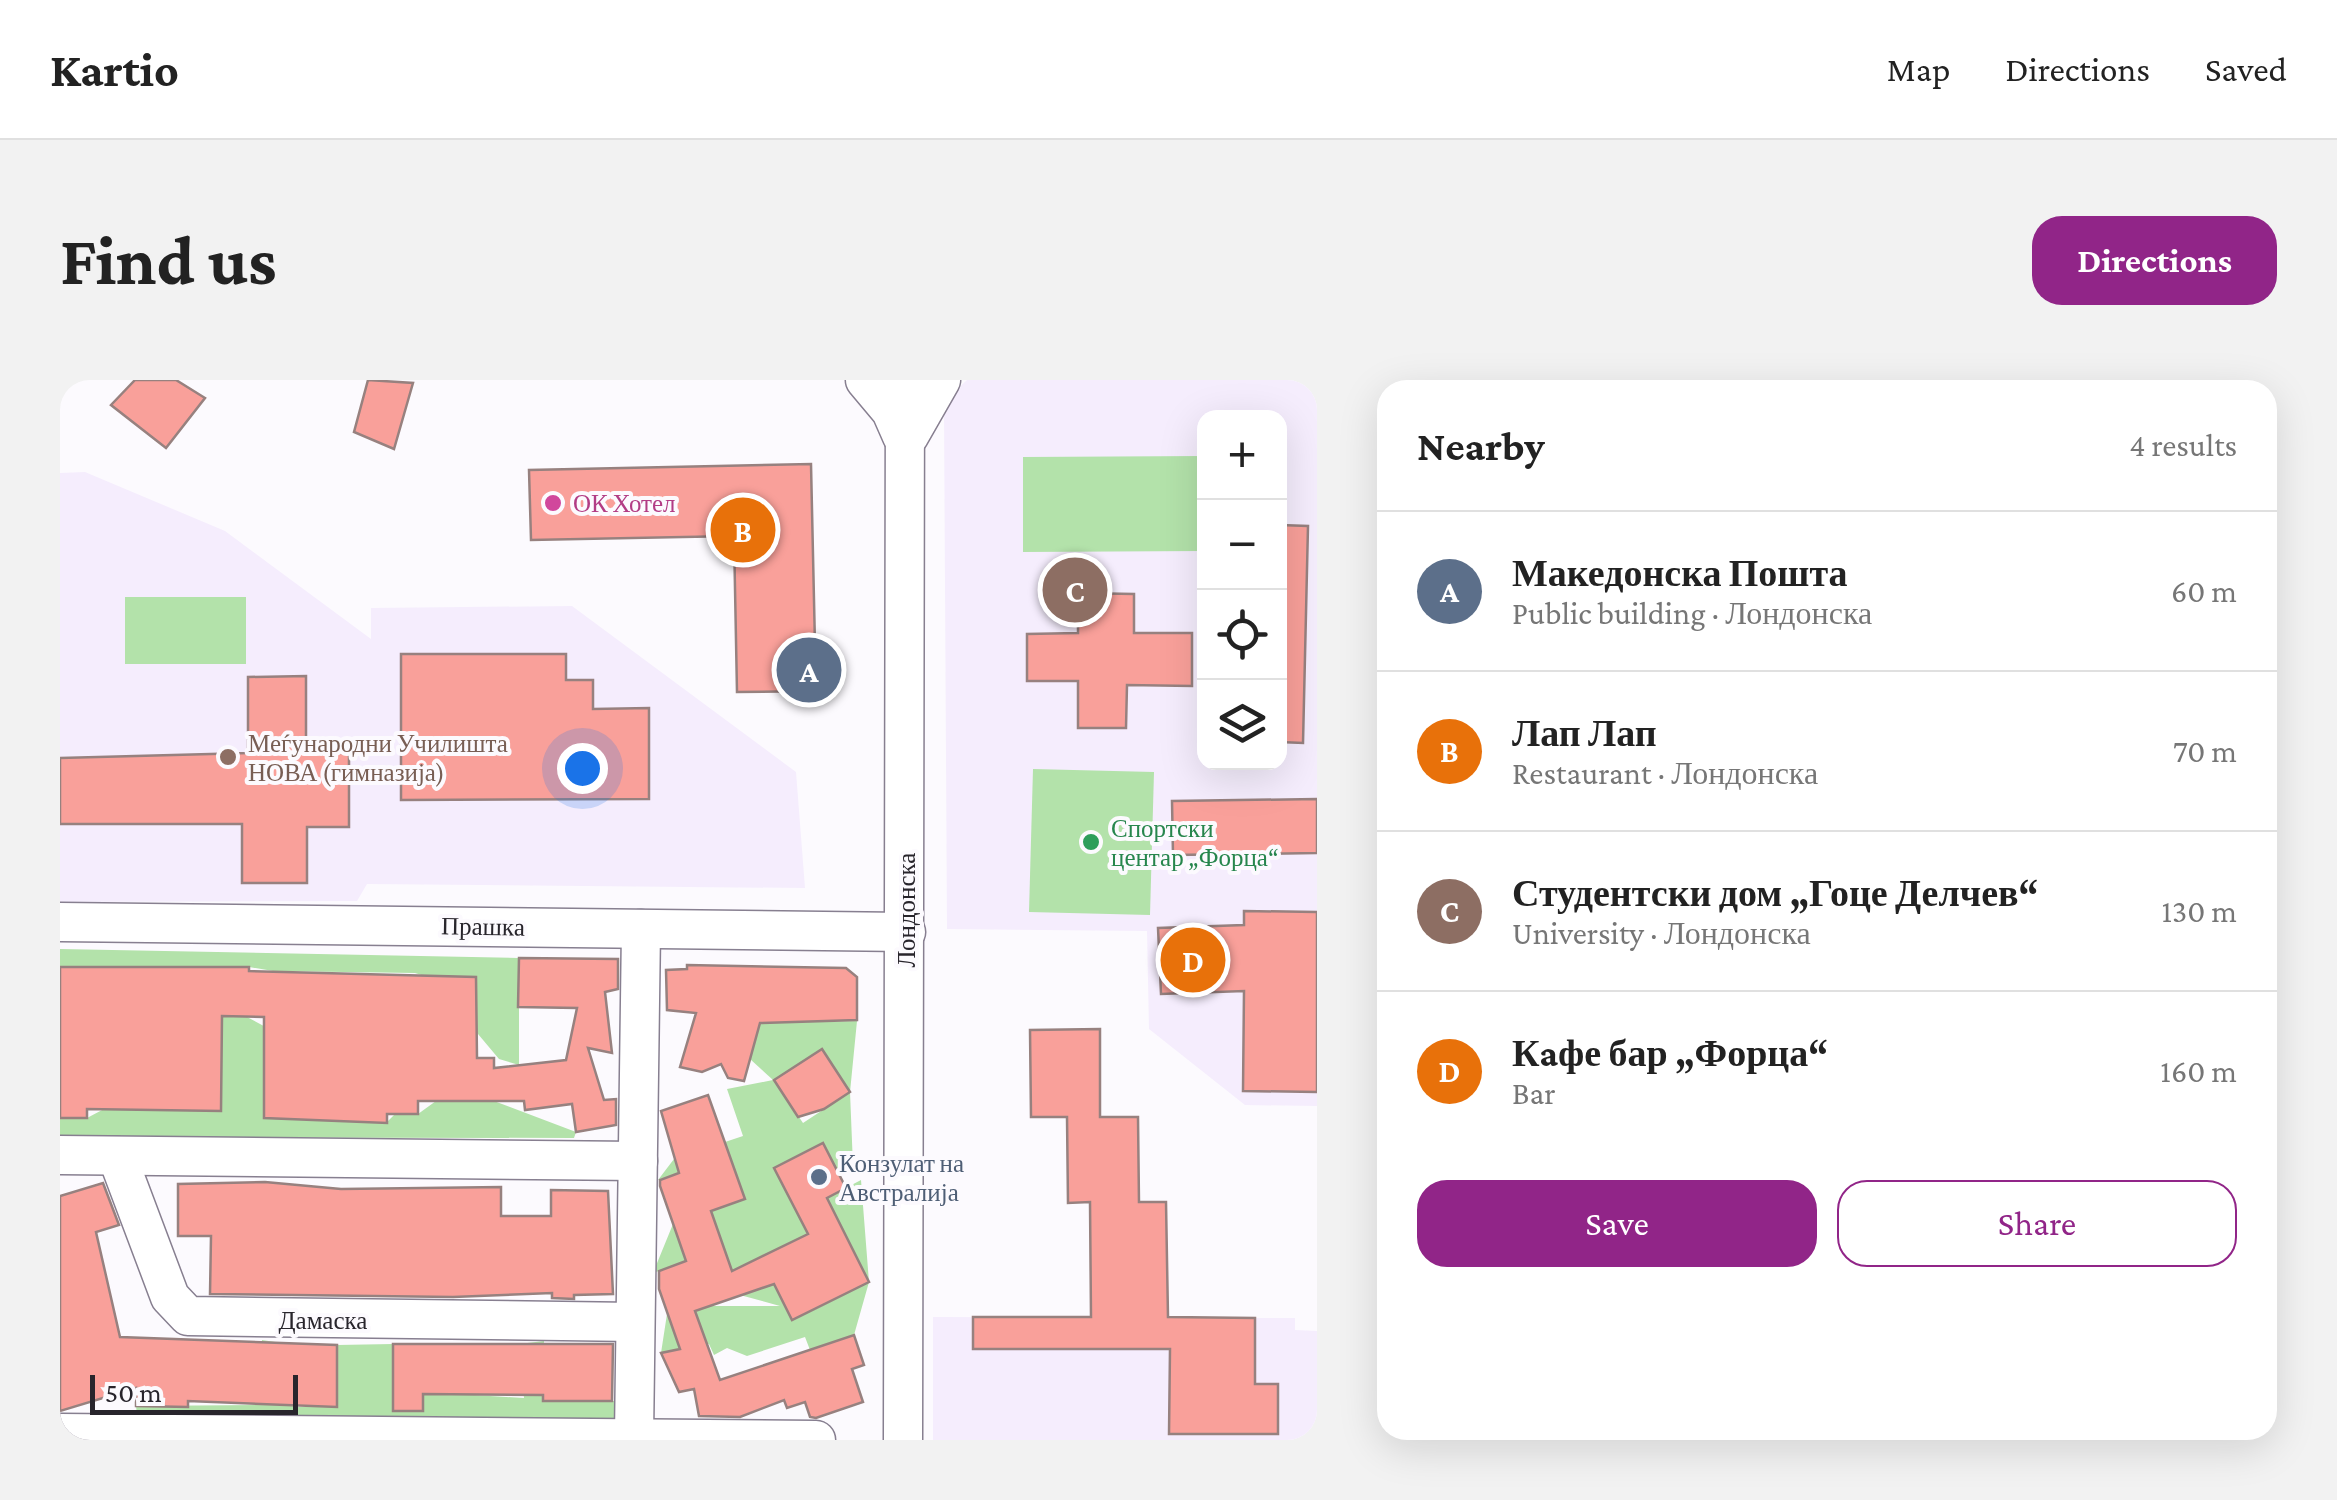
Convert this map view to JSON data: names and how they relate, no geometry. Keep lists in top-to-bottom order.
{
  "streets": {
    "street": ["Лондонска", "Прашка", "Дамаска"]
  },
  "crossings": [
    ["Лондонска", "Прашка"]
  ],
  "places": [
    "ОК Хотел",
    "Меѓународни Училишта НОВА (гимназија)",
    "Спортски центар „Форца“",
    "Конзулат на Австралија"
  ],
  "scale_bar": "50 m",
  "page": {
    "header": "Kartio",
    "nav": ["Map", "Directions", "Saved"],
    "buttons": [
      "Directions",
      ["Save", "Share"]
    ],
    "title": "Find us",
    "heading": ["Nearby", "4 results"],
    "map_buttons": ["+", "−"],
    "pins": [
      "B",
      "C",
      "A",
      "D"
    ],
    "list": [
      {
        "mark": "A",
        "name": "Македонска Пошта",
        "note": "Public building · Лондонска",
        "value": "60 m"
      },
      {
        "mark": "B",
        "name": "Лап Лап",
        "note": "Restaurant · Лондонска",
        "value": "70 m"
      },
      {
        "mark": "C",
        "name": "Студентски дом „Гоце Делчев“",
        "note": "University · Лондонска",
        "value": "130 m"
      },
      {
        "mark": "D",
        "name": "Кaфе бар „Форца“",
        "note": "Bar",
        "value": "160 m"
      }
    ],
    "scale": "50 m"
  }
}
